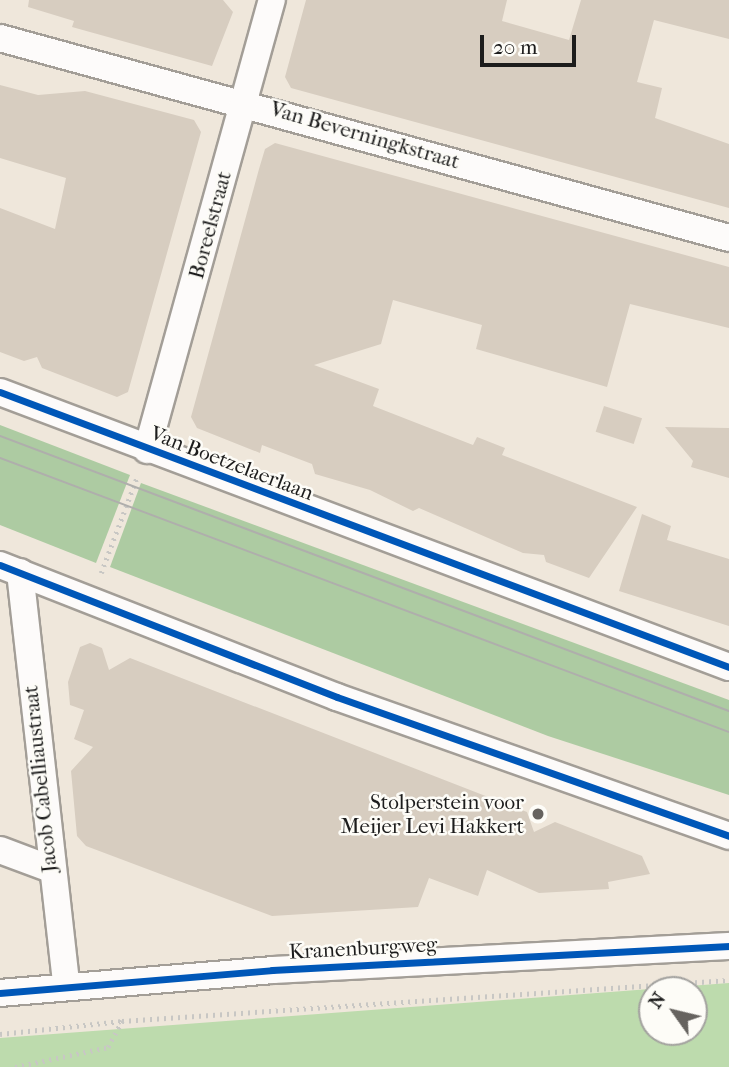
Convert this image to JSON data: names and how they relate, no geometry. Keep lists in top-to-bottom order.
{
  "streets": {
    "street": [
      "Van Beverningkstraat",
      "Boreelstraat",
      "Van Boetzelaerlaan",
      "Jacob Cabelliaustraat",
      "Kranenburgweg"
    ]
  },
  "crossings": [
    ["Van Beverningkstraat", "Boreelstraat"],
    ["Boreelstraat", "Van Boetzelaerlaan"],
    ["Jacob Cabelliaustraat", "Kranenburgweg"]
  ],
  "places": ["Stolperstein voor Meijer Levi Hakkert"],
  "scale_bar": "20 m",
  "north": "top left"
}
